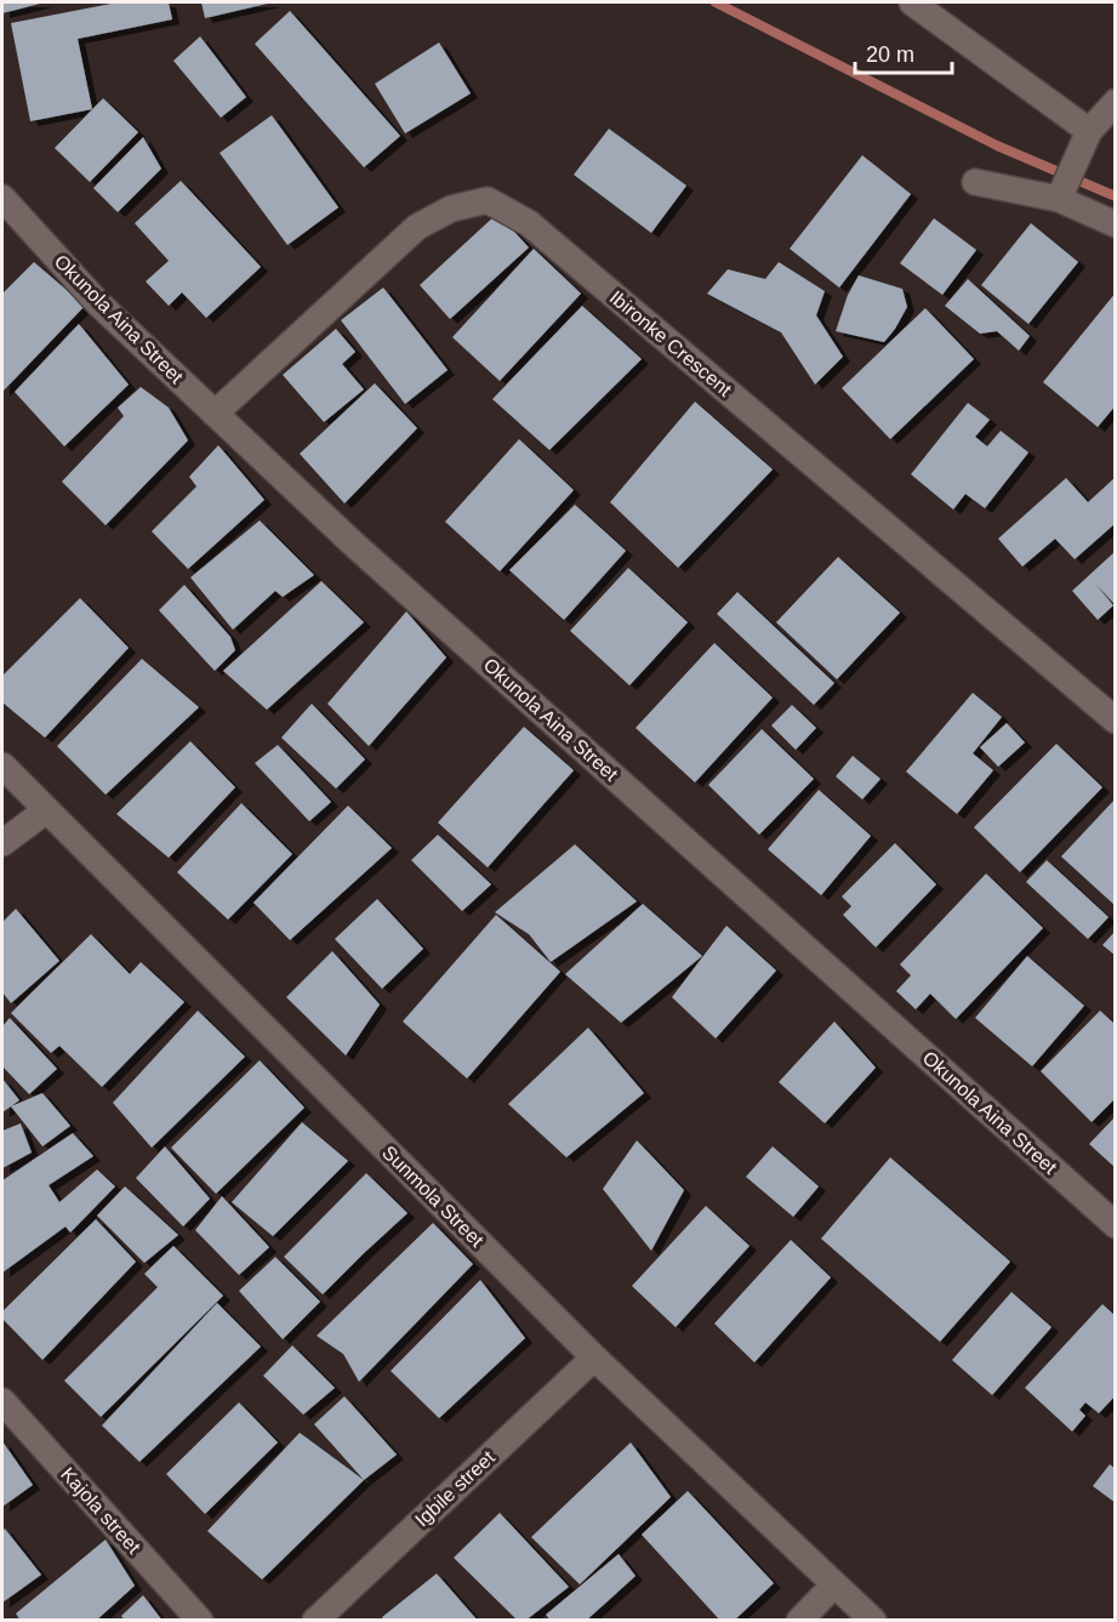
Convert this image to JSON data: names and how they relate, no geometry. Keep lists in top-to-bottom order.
{
  "streets": {
    "street": [
      "Okunola Aina Street",
      "Ibironke Crescent",
      "Sunmola Street",
      "Igbile street",
      "Kajola street"
    ]
  },
  "crossings": [
    ["Okunola Aina Street", "Ibironke Crescent"],
    ["Sunmola Street", "Igbile street"]
  ],
  "scale_bar": "20 m"
}
